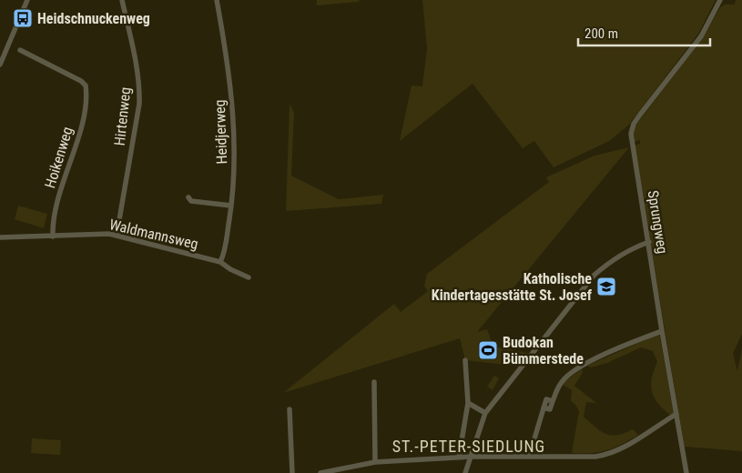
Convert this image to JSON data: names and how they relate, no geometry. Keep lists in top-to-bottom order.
{
  "streets": {
    "street": [
      "Hirtenweg",
      "Heidjerweg",
      "Hoikenweg",
      "Sprungweg",
      "Waldmannsweg"
    ]
  },
  "crossings": [
    ["Hirtenweg", "Waldmannsweg"],
    ["Heidjerweg", "Waldmannsweg"],
    ["Hoikenweg", "Waldmannsweg"]
  ],
  "districts": ["ST.-PETER-SIEDLUNG"],
  "places": {
    "bus stop": ["Heidschnuckenweg"],
    "school or university": ["Katholische Kindertagesstätte St. Josef"],
    "sports": ["Budokan Bümmerstede"]
  },
  "scale_bar": "200 m"
}
